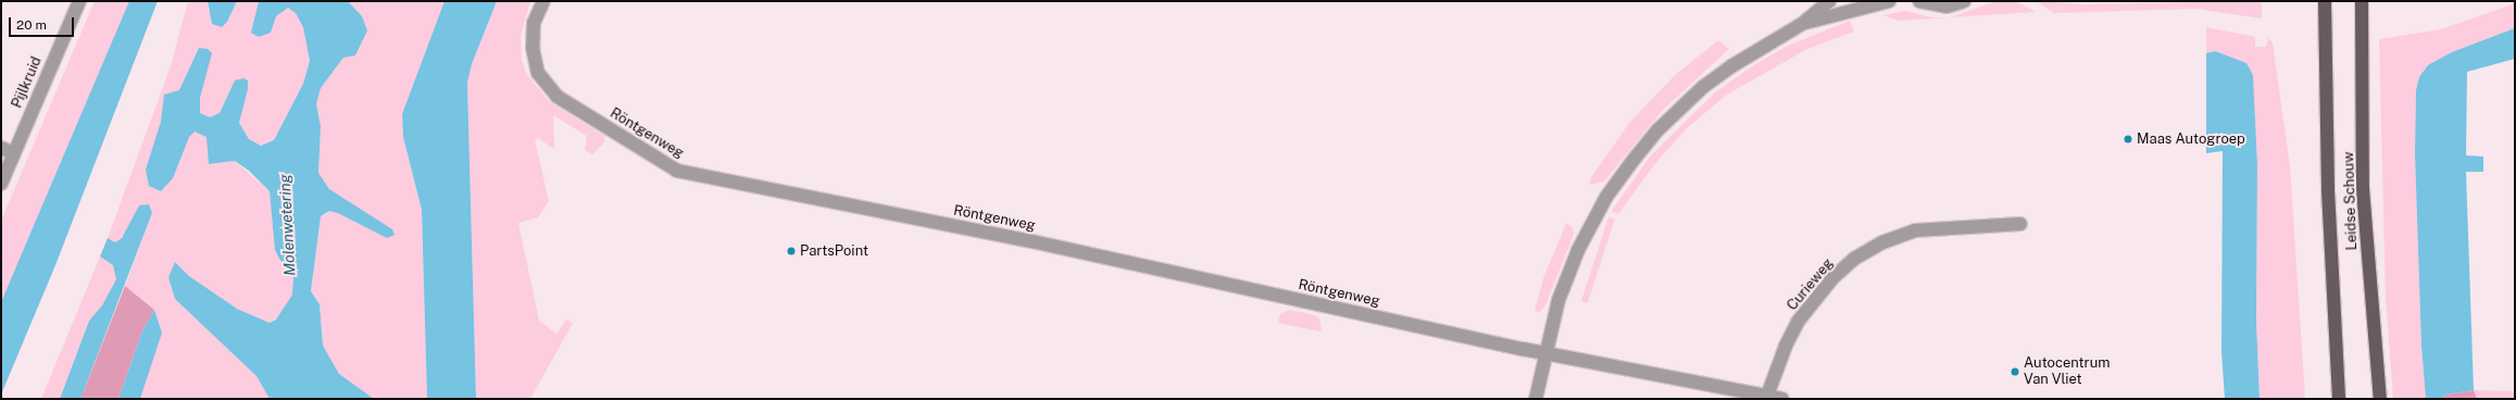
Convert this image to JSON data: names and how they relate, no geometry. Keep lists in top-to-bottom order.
{
  "streets": {
    "main road": ["Leidse Schouw"],
    "street": ["Pijlkruid", "Röntgenweg", "Curieweg"]
  },
  "water": ["Molenwetering"],
  "places": ["Maas Autogroep", "PartsPoint", "Autocentrum Van Vliet"],
  "scale_bar": "20 m"
}
